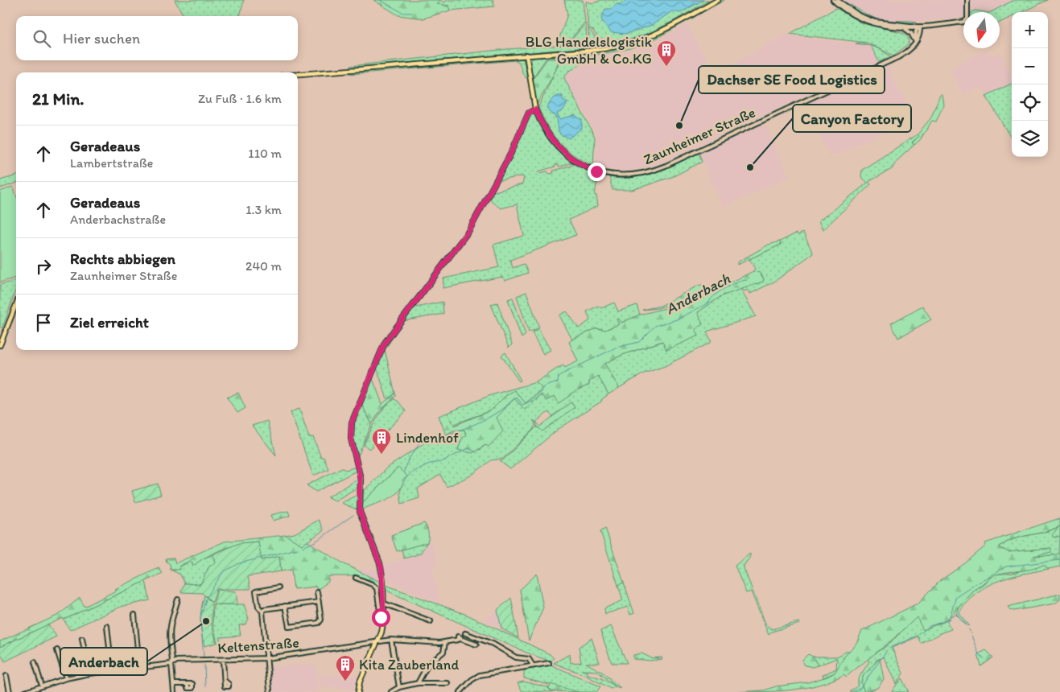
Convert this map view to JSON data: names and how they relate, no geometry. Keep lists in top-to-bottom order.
{
  "streets": {
    "main road": ["Zaunheimer Straße"],
    "street": ["Keltenstraße"]
  },
  "water": ["Anderbach"],
  "places": {
    "building": ["BLG Handelslogistik GmbH & Co.KG", "Lindenhof", "Kita Zauberland"],
    "other": ["Dachser SE Food Logistics", "Canyon Factory", "Anderbach"]
  },
  "north": "bottom",
  "page": {
    "map_buttons": ["+", "−"],
    "search": "Hier suchen",
    "heading": ["21 Min.", "Zu Fuß · 1.6 km"],
    "list": [
      ["Geradeaus", "Lambertstraße", "110 m"],
      ["Geradeaus", "Anderbachstraße", "1.3 km"],
      ["Rechts abbiegen", "Zaunheimer Straße", "240 m"],
      "Ziel erreicht"
    ]
  }
}
